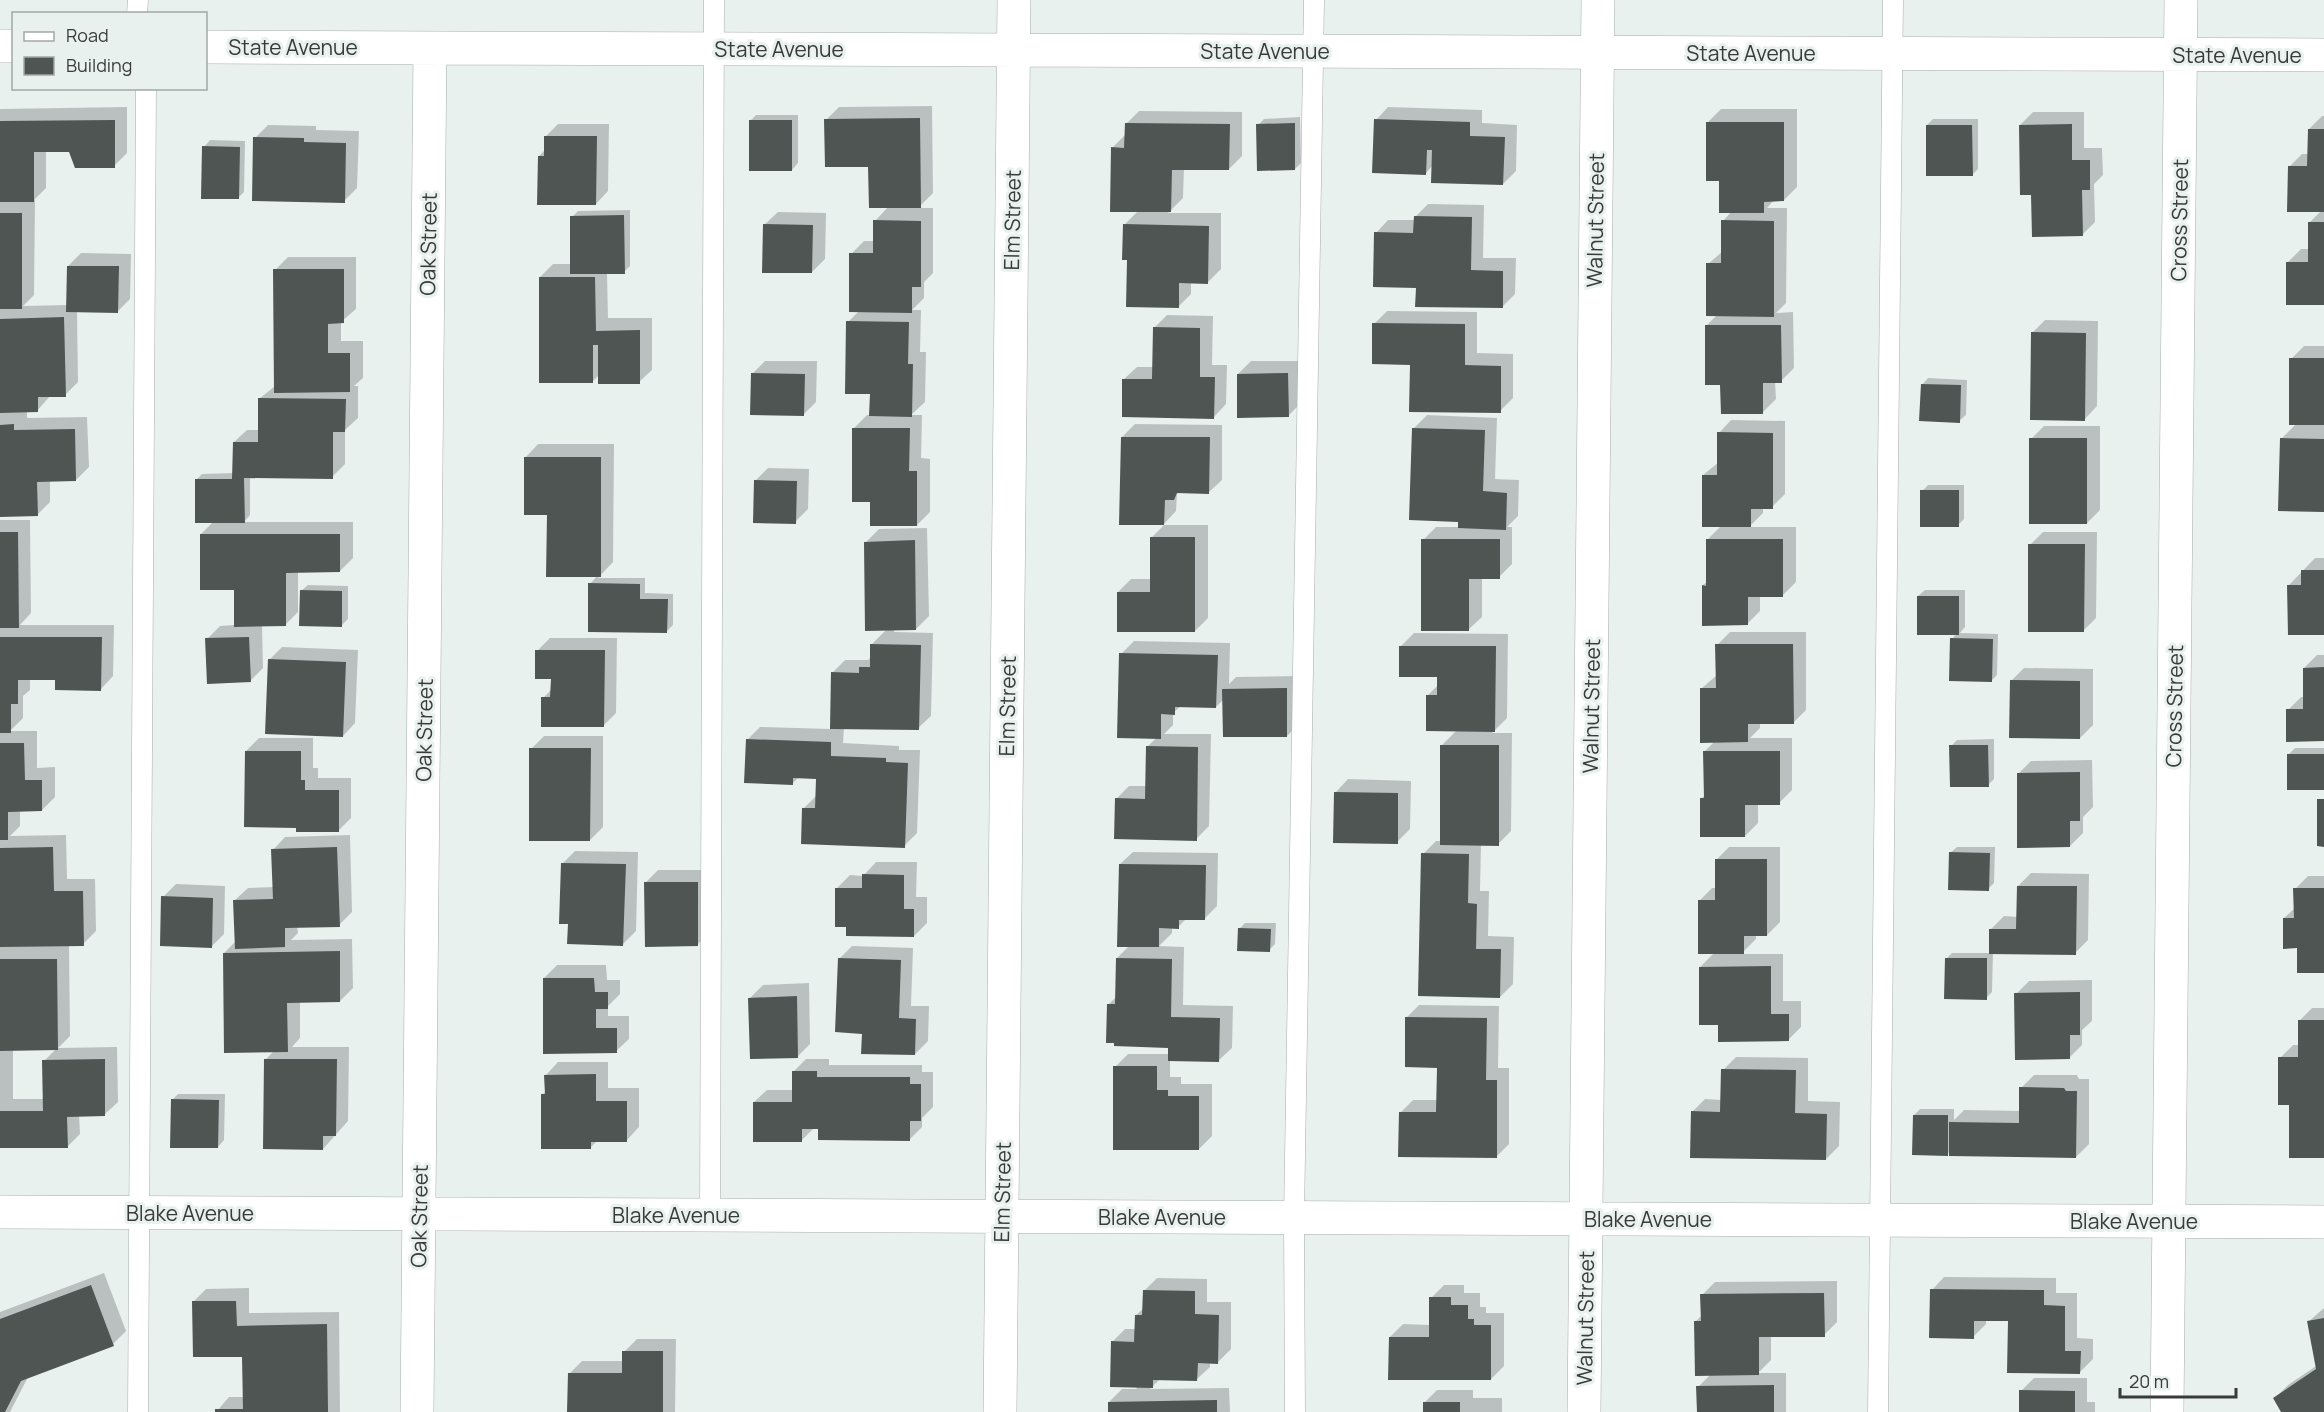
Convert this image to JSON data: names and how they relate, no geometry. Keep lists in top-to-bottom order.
{
  "streets": {
    "street": [
      "State Avenue",
      "Elm Street",
      "Walnut Street",
      "Cross Street",
      "Oak Street",
      "Blake Avenue"
    ]
  },
  "crossings": [
    ["State Avenue", "Elm Street"],
    ["State Avenue", "Walnut Street"],
    ["State Avenue", "Cross Street"],
    ["State Avenue", "Oak Street"],
    ["Elm Street", "Blake Avenue"],
    ["Walnut Street", "Blake Avenue"],
    ["Cross Street", "Blake Avenue"],
    ["Oak Street", "Blake Avenue"]
  ],
  "legend": ["Road", "Building"],
  "scale_bar": "20 m"
}
